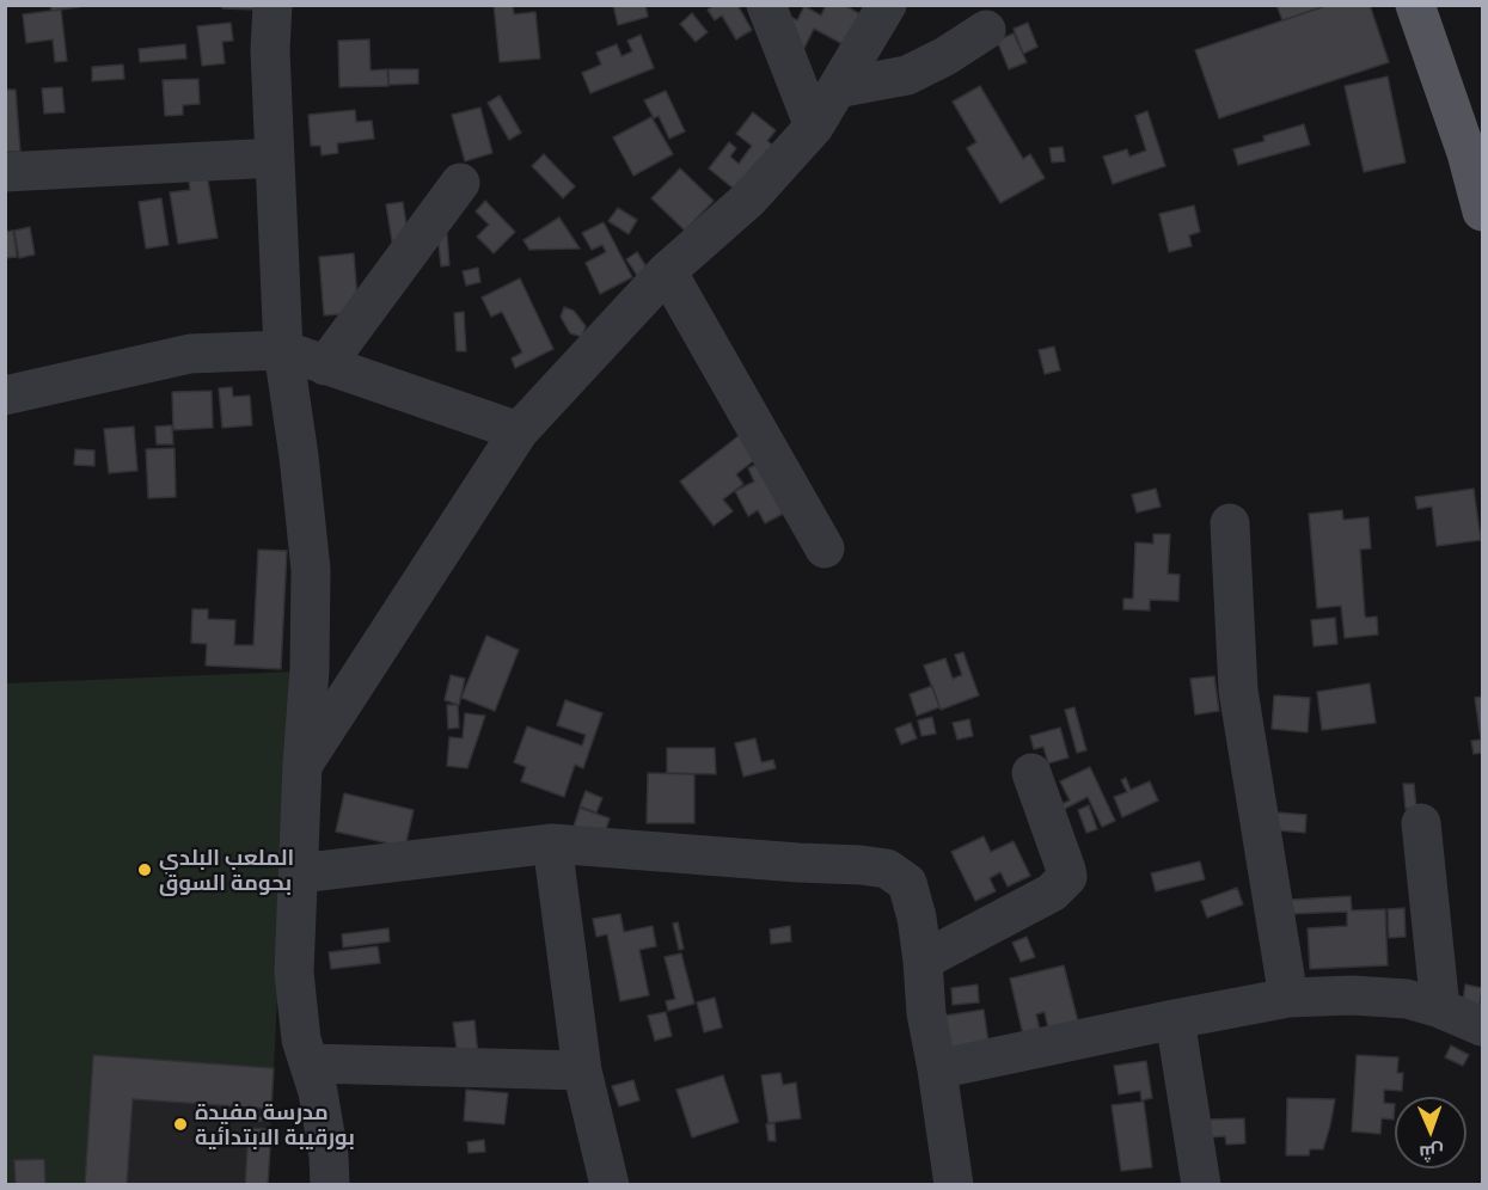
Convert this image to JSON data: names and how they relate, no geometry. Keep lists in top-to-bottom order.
{
  "places": ["الملعب البلدي بحومة السوق", "مدرسة مفيدة بورقيبة الابتدائية"],
  "north": "bottom"
}
